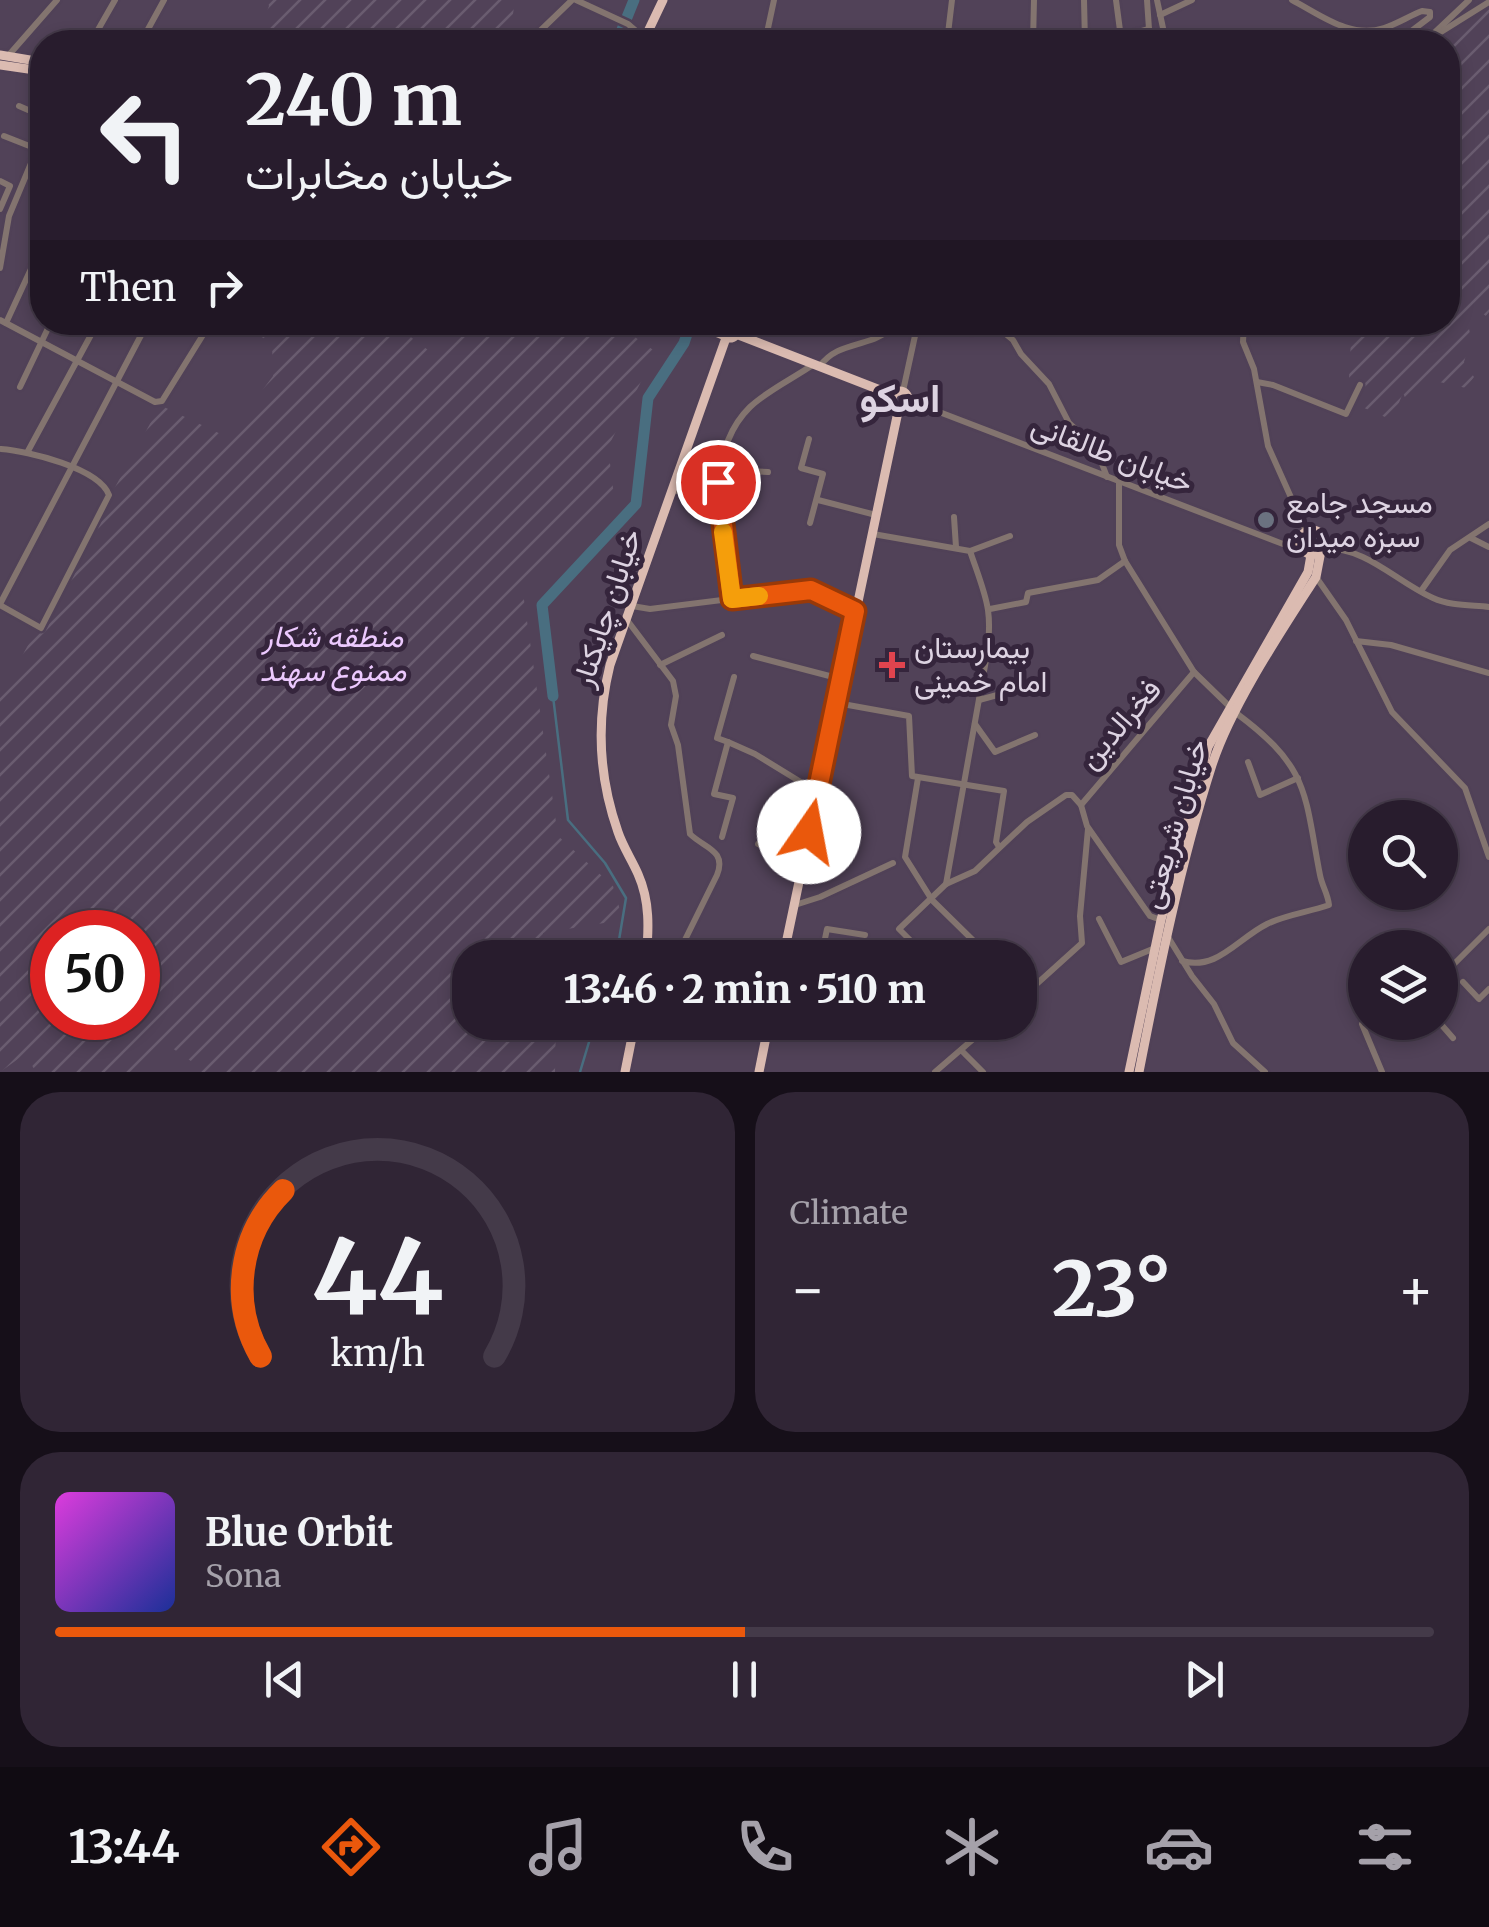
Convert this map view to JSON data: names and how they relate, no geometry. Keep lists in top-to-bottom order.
{
  "streets": {
    "main road": ["خیابان چایکنار", "خیابان شریعتی"],
    "street": ["خیابان طالقانی", "فخرالدین"]
  },
  "crossings": [
    ["خیابان طالقانی", "خیابان شریعتی"]
  ],
  "districts": ["اسکو"],
  "parks": ["منطقه شکار ممنوع سهند"],
  "places": {
    "other": ["مسجد جامع سبزه میدان"],
    "health": ["بیمارستان امام خمینی"]
  },
  "page": {
    "turn": ["240 m", "خیابان مخابرات"],
    "then": "Then",
    "limit": "50",
    "trip": "13:46 · 2 min · 510 m",
    "tile": "Climate",
    "heat": ["−", "23°", "+"],
    "song": ["Blue Orbit", "Sona"],
    "tabs": "13:44",
    "gauge": ["44", "km/h"]
  }
}
